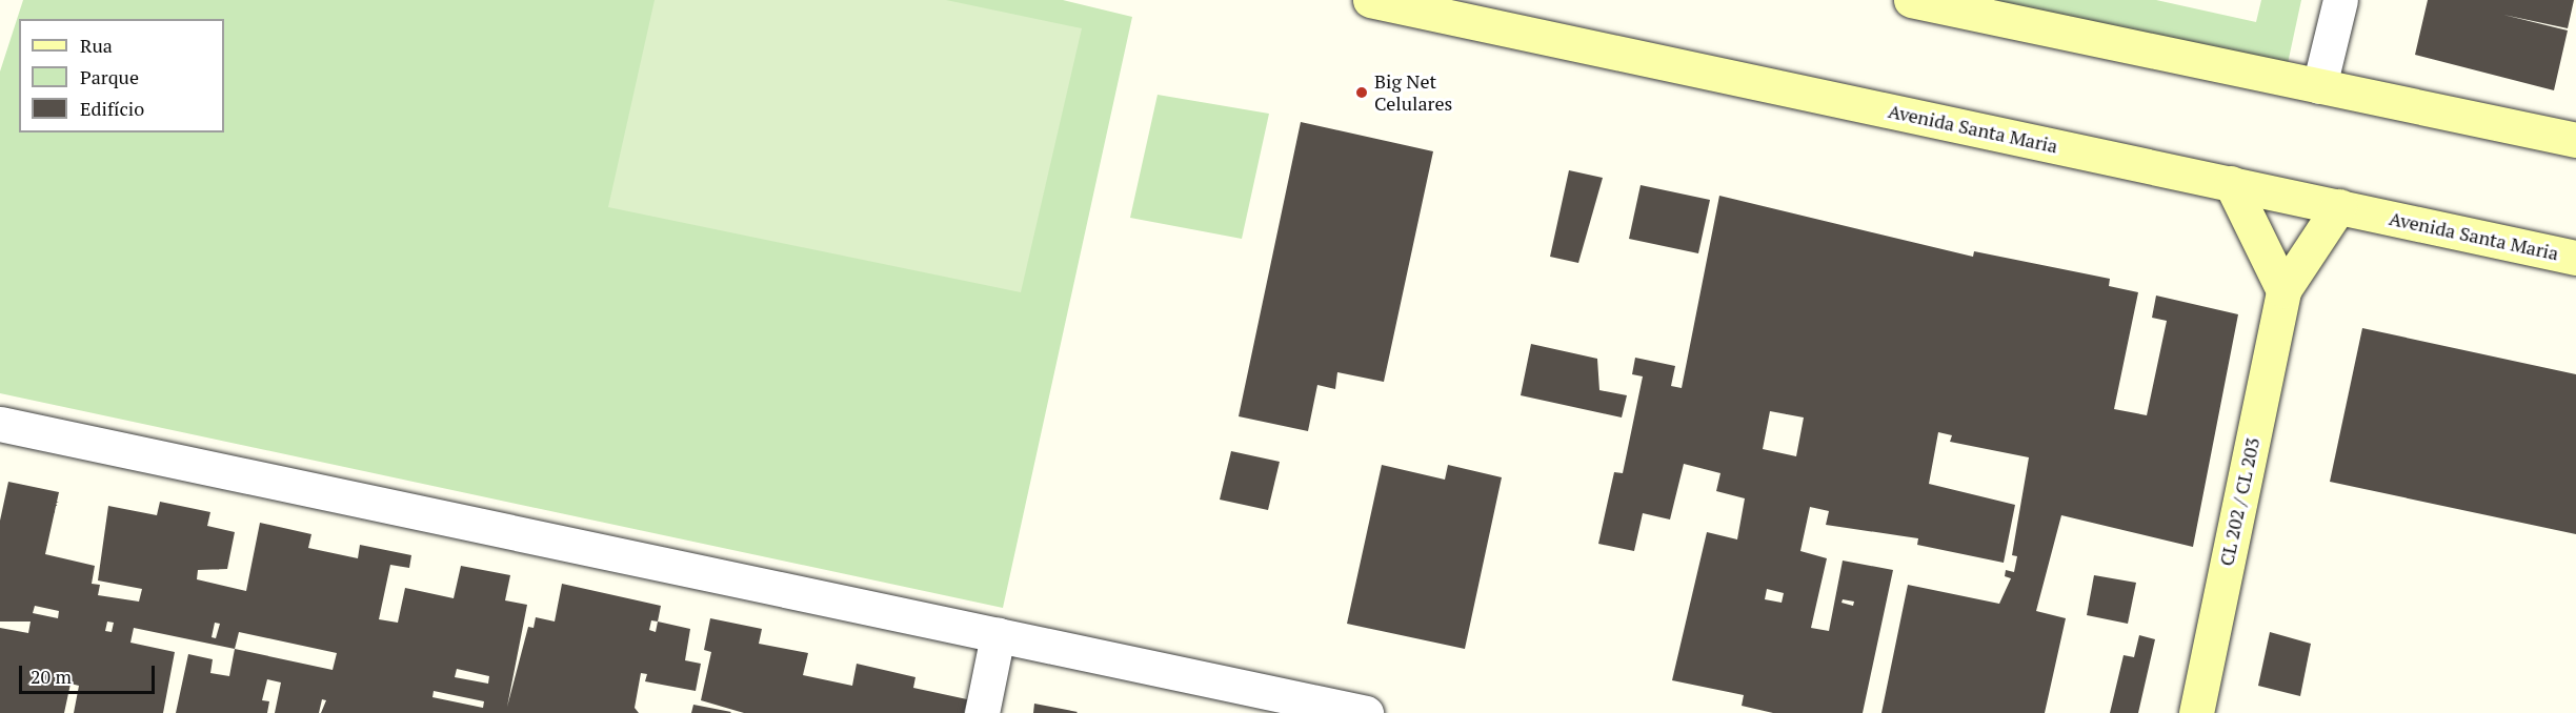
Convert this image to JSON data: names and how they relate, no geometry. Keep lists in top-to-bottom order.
{
  "streets": {
    "main road": ["Avenida Santa Maria", "CL 202 / CL 203"]
  },
  "places": ["Big Net Celulares"],
  "legend": ["Rua", "Parque", "Edifício"],
  "scale_bar": "20 m"
}
